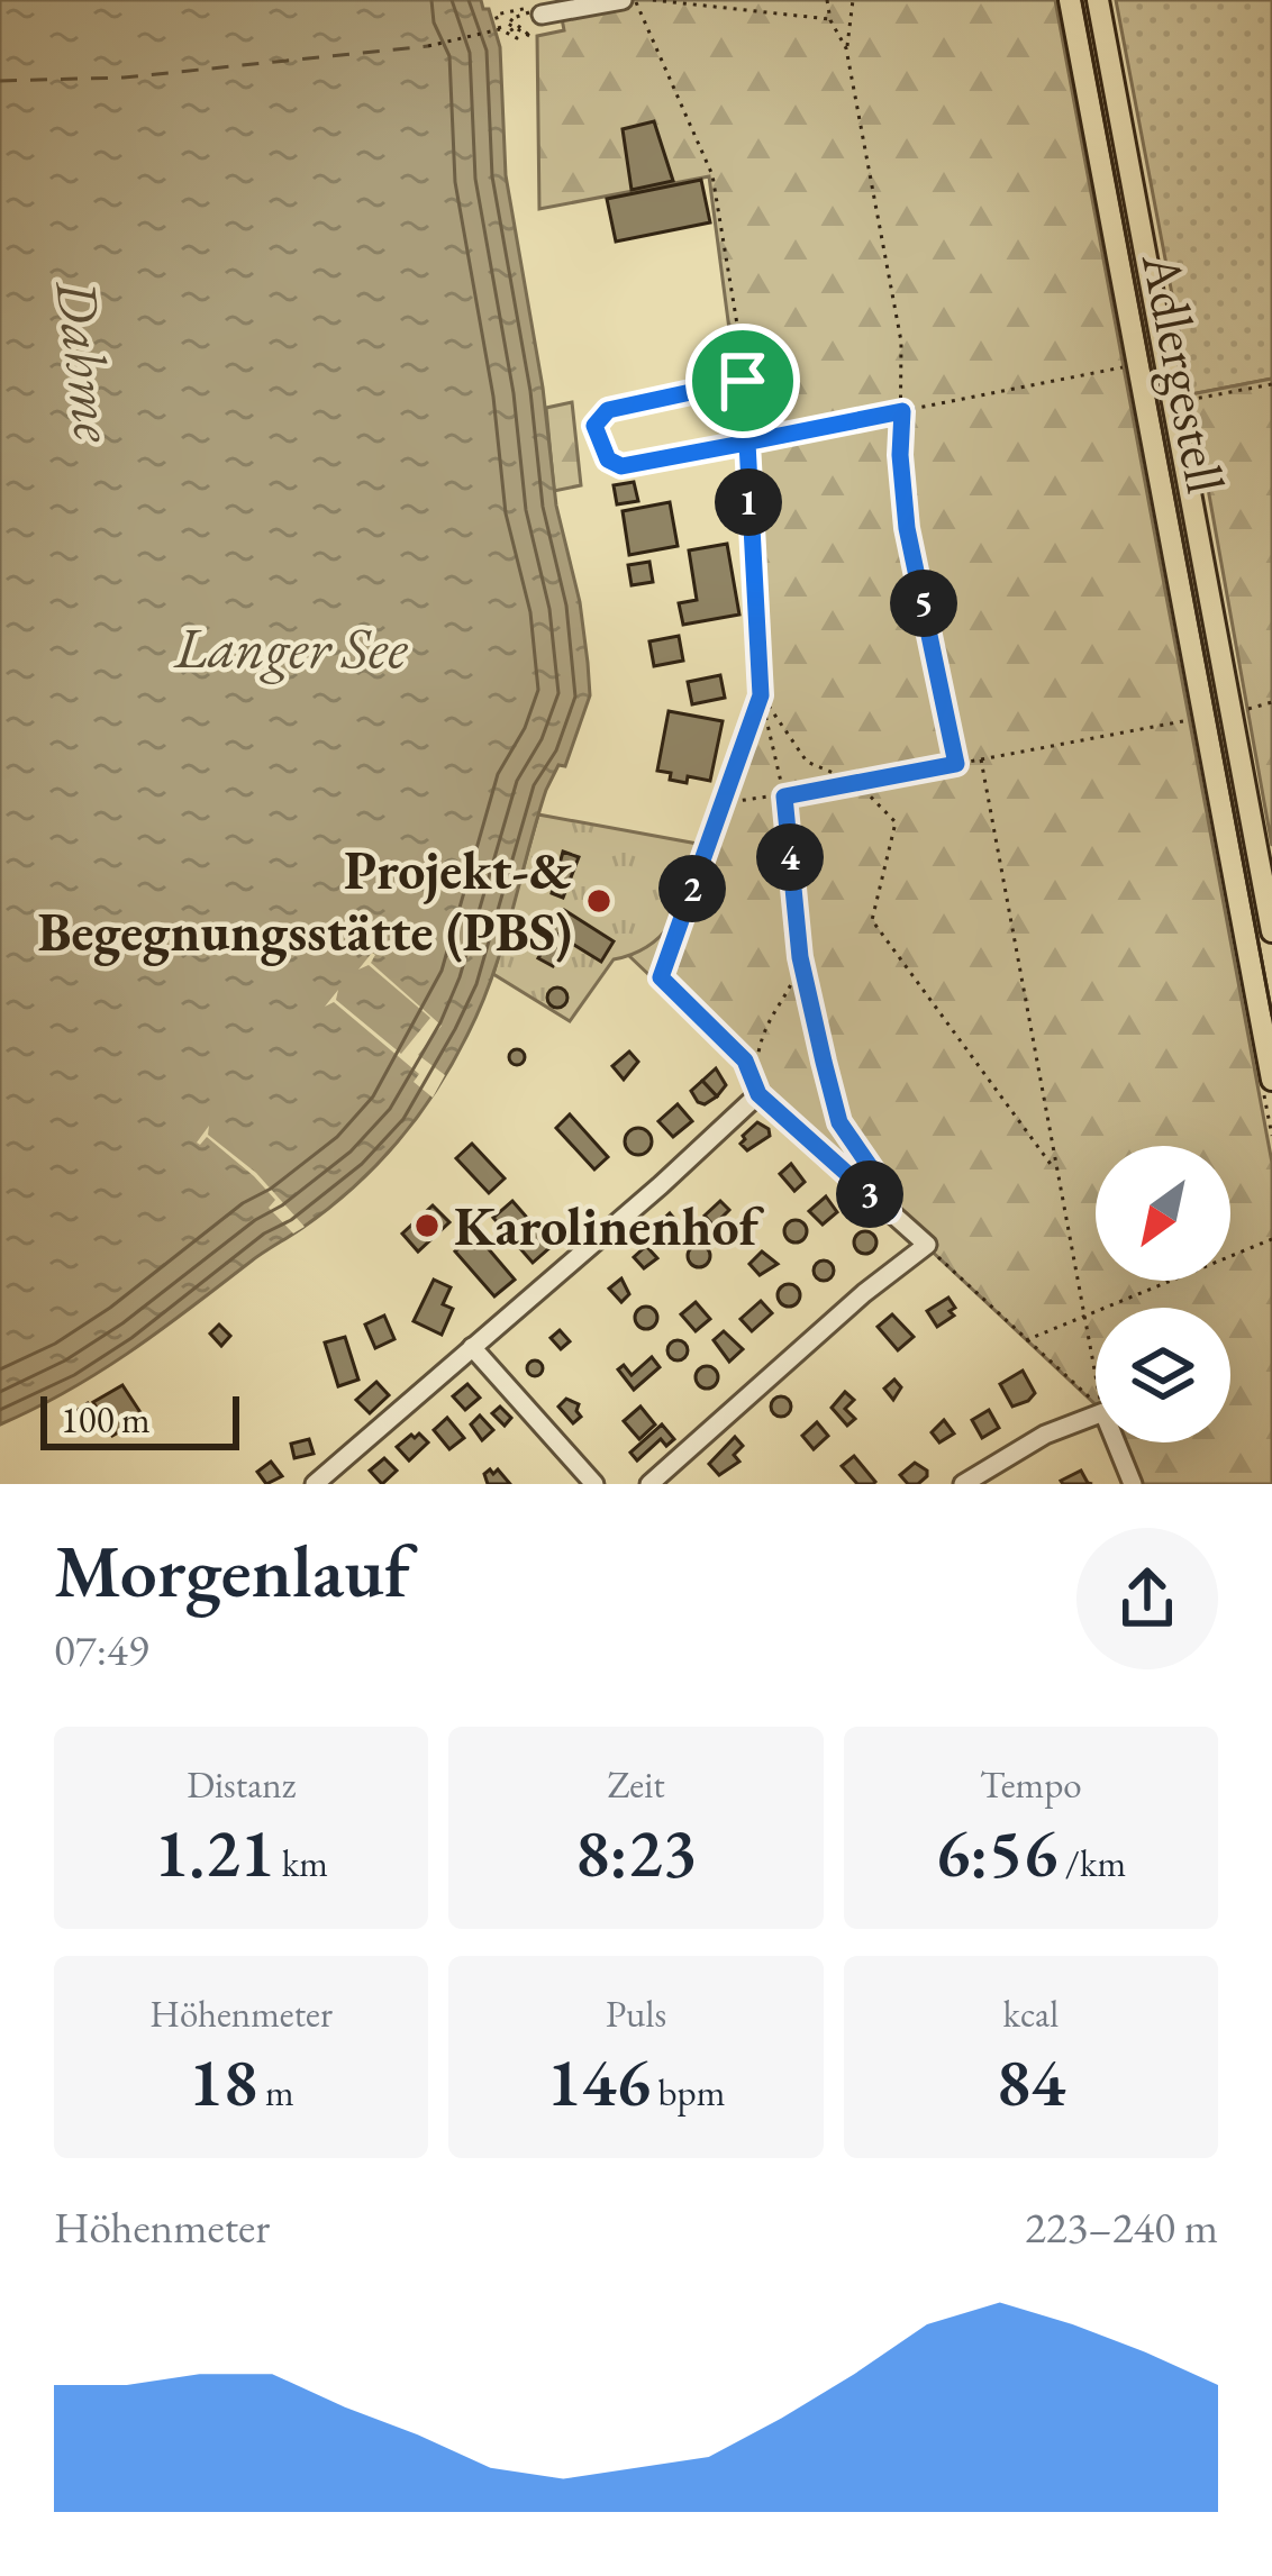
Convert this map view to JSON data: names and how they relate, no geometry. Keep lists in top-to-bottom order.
{
  "streets": {
    "main road": ["Adlergestell"]
  },
  "water": ["Dahme", "Langer See"],
  "places": ["Projekt-& Begegnungsstätte (PBS)", "Karolinenhof"],
  "scale_bar": "100 m",
  "north": "bottom left",
  "page": {
    "pins": [
      "1",
      "5",
      "4",
      "2",
      "3"
    ],
    "scale": "100 m",
    "heading": ["Morgenlauf", "07:49"],
    "stats": [
      ["Distanz", "1.21 km"],
      ["Zeit", "8:23"],
      ["Tempo", "6:56 /km"],
      ["Höhenmeter", "18 m"],
      ["Puls", "146 bpm"],
      ["kcal", "84"]
    ],
    "chart": ["Höhenmeter", "223–240 m"]
  }
}
